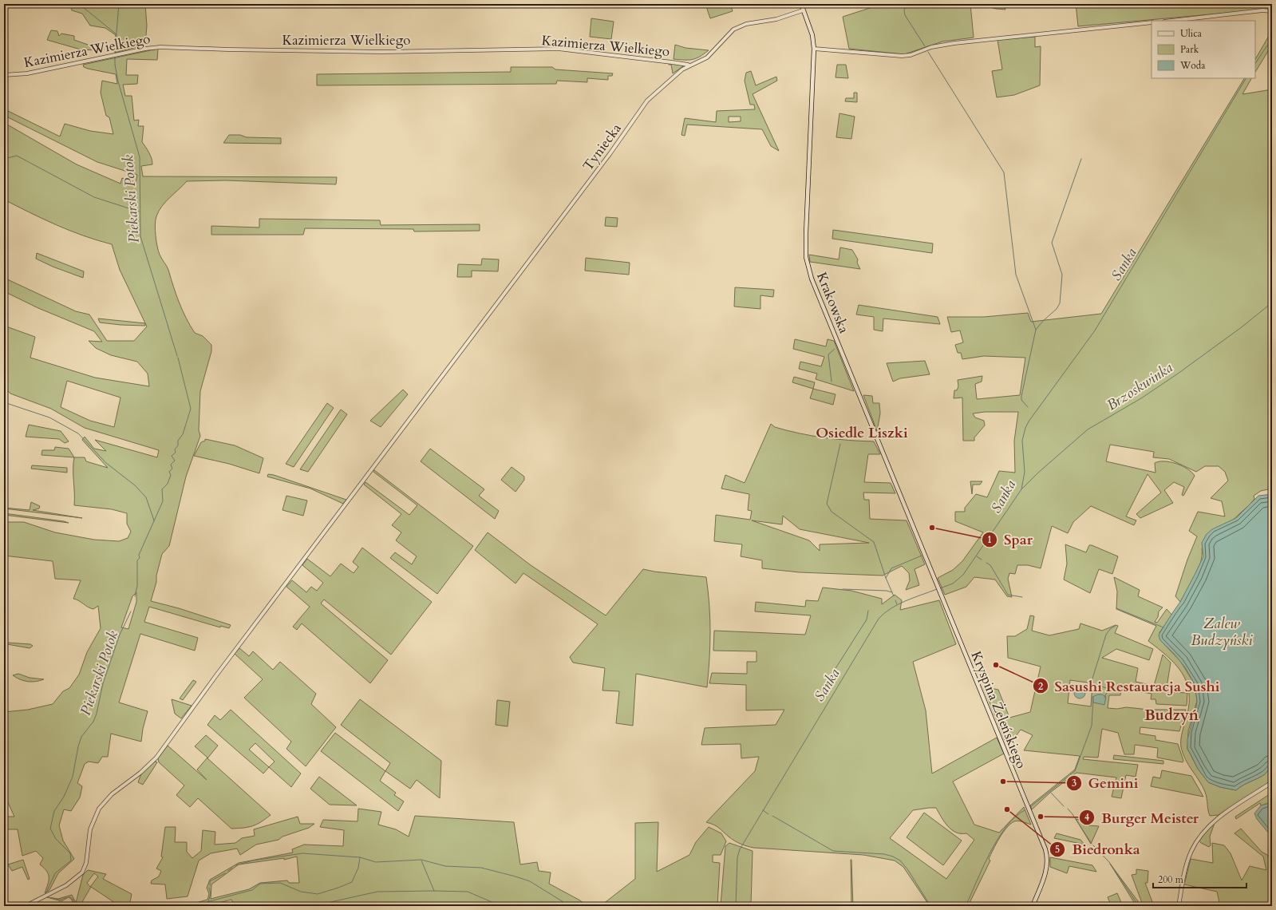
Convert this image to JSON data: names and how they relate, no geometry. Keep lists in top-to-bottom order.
{
  "streets": {
    "main road": ["Krakowska", "Kryspina Żeleńskiego"],
    "street": ["Kazimierza Wielkiego", "Tyniecka"]
  },
  "crossings": [
    ["Kazimierza Wielkiego", "Tyniecka"],
    ["Tyniecka", "Krakowska"],
    ["Krakowska", "Kryspina Żeleńskiego"]
  ],
  "districts": ["Osiedle Liszki", "Budzyń"],
  "water": [
    "Piekarski Potok",
    "Sanka",
    "Brzoskwinka",
    "Zalew Budzyński"
  ],
  "places": [
    "Spar",
    "Sasushi Restauracja Sushi",
    "Gemini",
    "Biedronka",
    "Burger Meister"
  ],
  "legend": ["Ulica", "Park", "Woda"],
  "scale_bar": "200 m"
}
